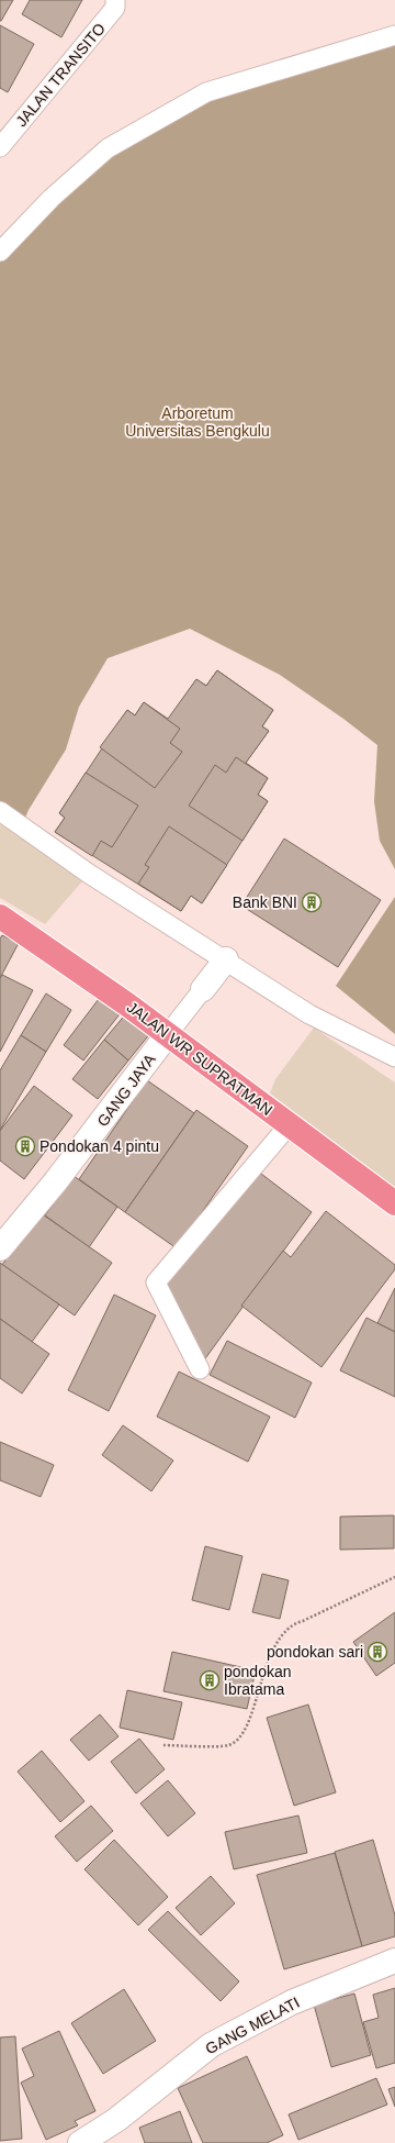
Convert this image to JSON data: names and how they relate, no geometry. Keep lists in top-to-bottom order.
{
  "streets": {
    "highway": ["JALAN WR SUPRATMAN"],
    "street": ["GANG JAYA", "GANG MELATI"],
    "lane": ["JALAN TRANSITO"]
  },
  "crossings": [
    ["JALAN WR SUPRATMAN", "GANG JAYA"]
  ],
  "parks": ["Arboretum Universitas Bengkulu"],
  "places": {
    "building": [
      "Bank BNI",
      "Pondokan 4 pintu",
      "pondokan sari",
      "pondokan Ibratama"
    ]
  }
}
